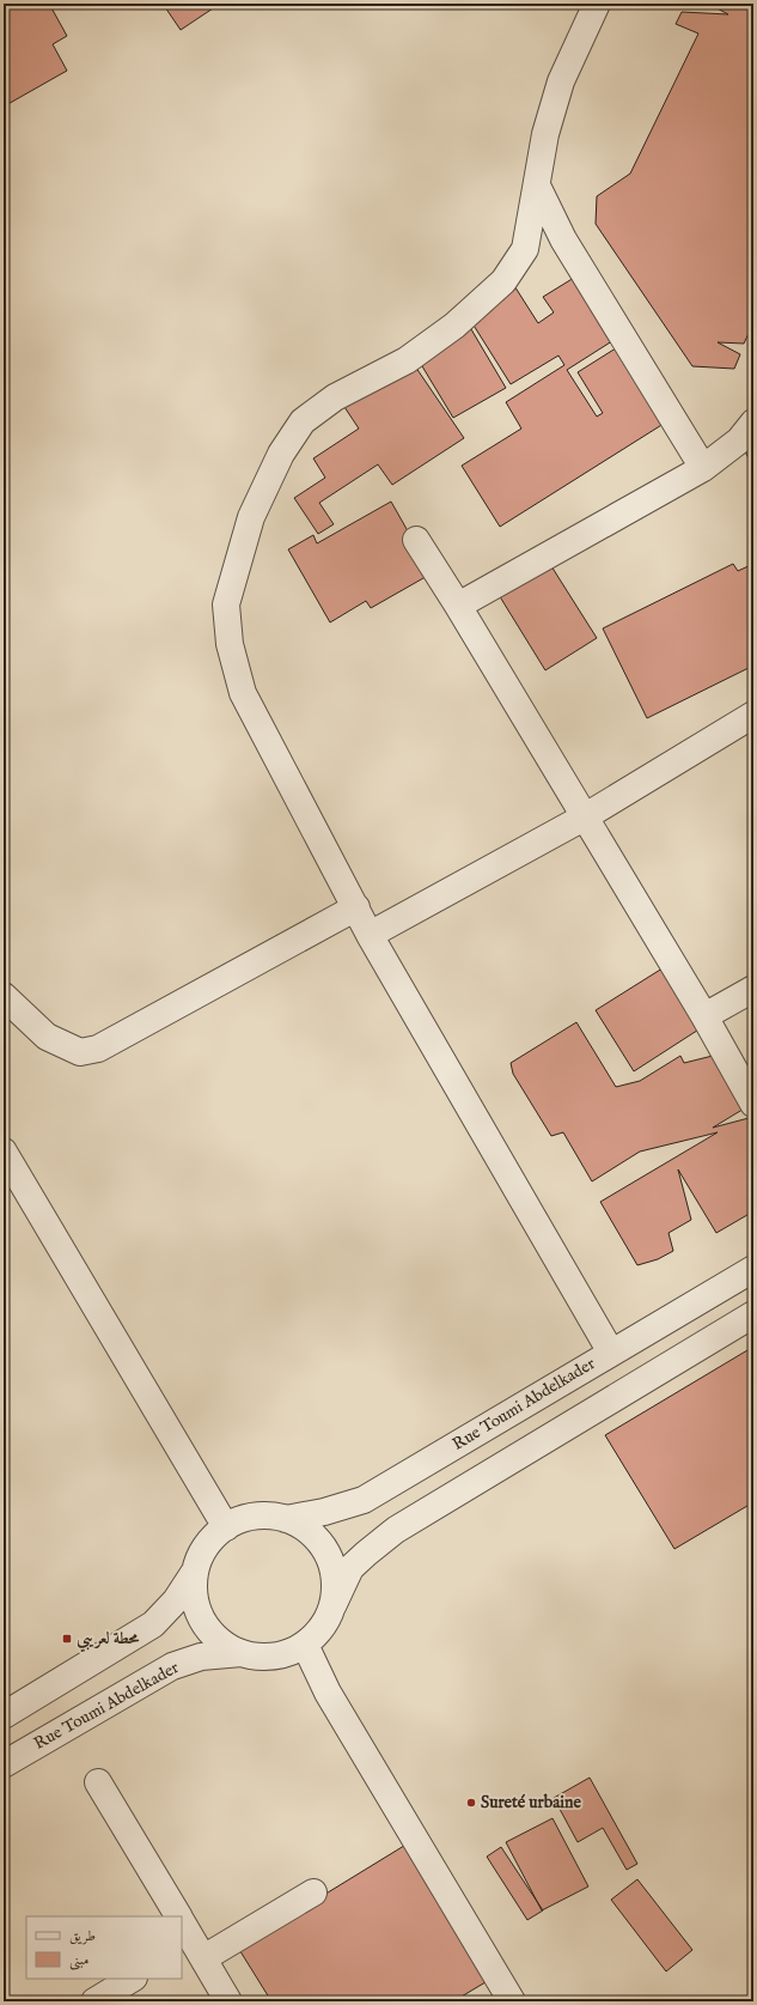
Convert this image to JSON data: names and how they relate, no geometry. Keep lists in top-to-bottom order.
{
  "streets": {
    "street": ["Rue Toumi Abdelkader"]
  },
  "places": {
    "transit": ["محطة لعريبي"],
    "other": ["Sureté urbaine"]
  },
  "legend": ["طريق", "مبنى"]
}
